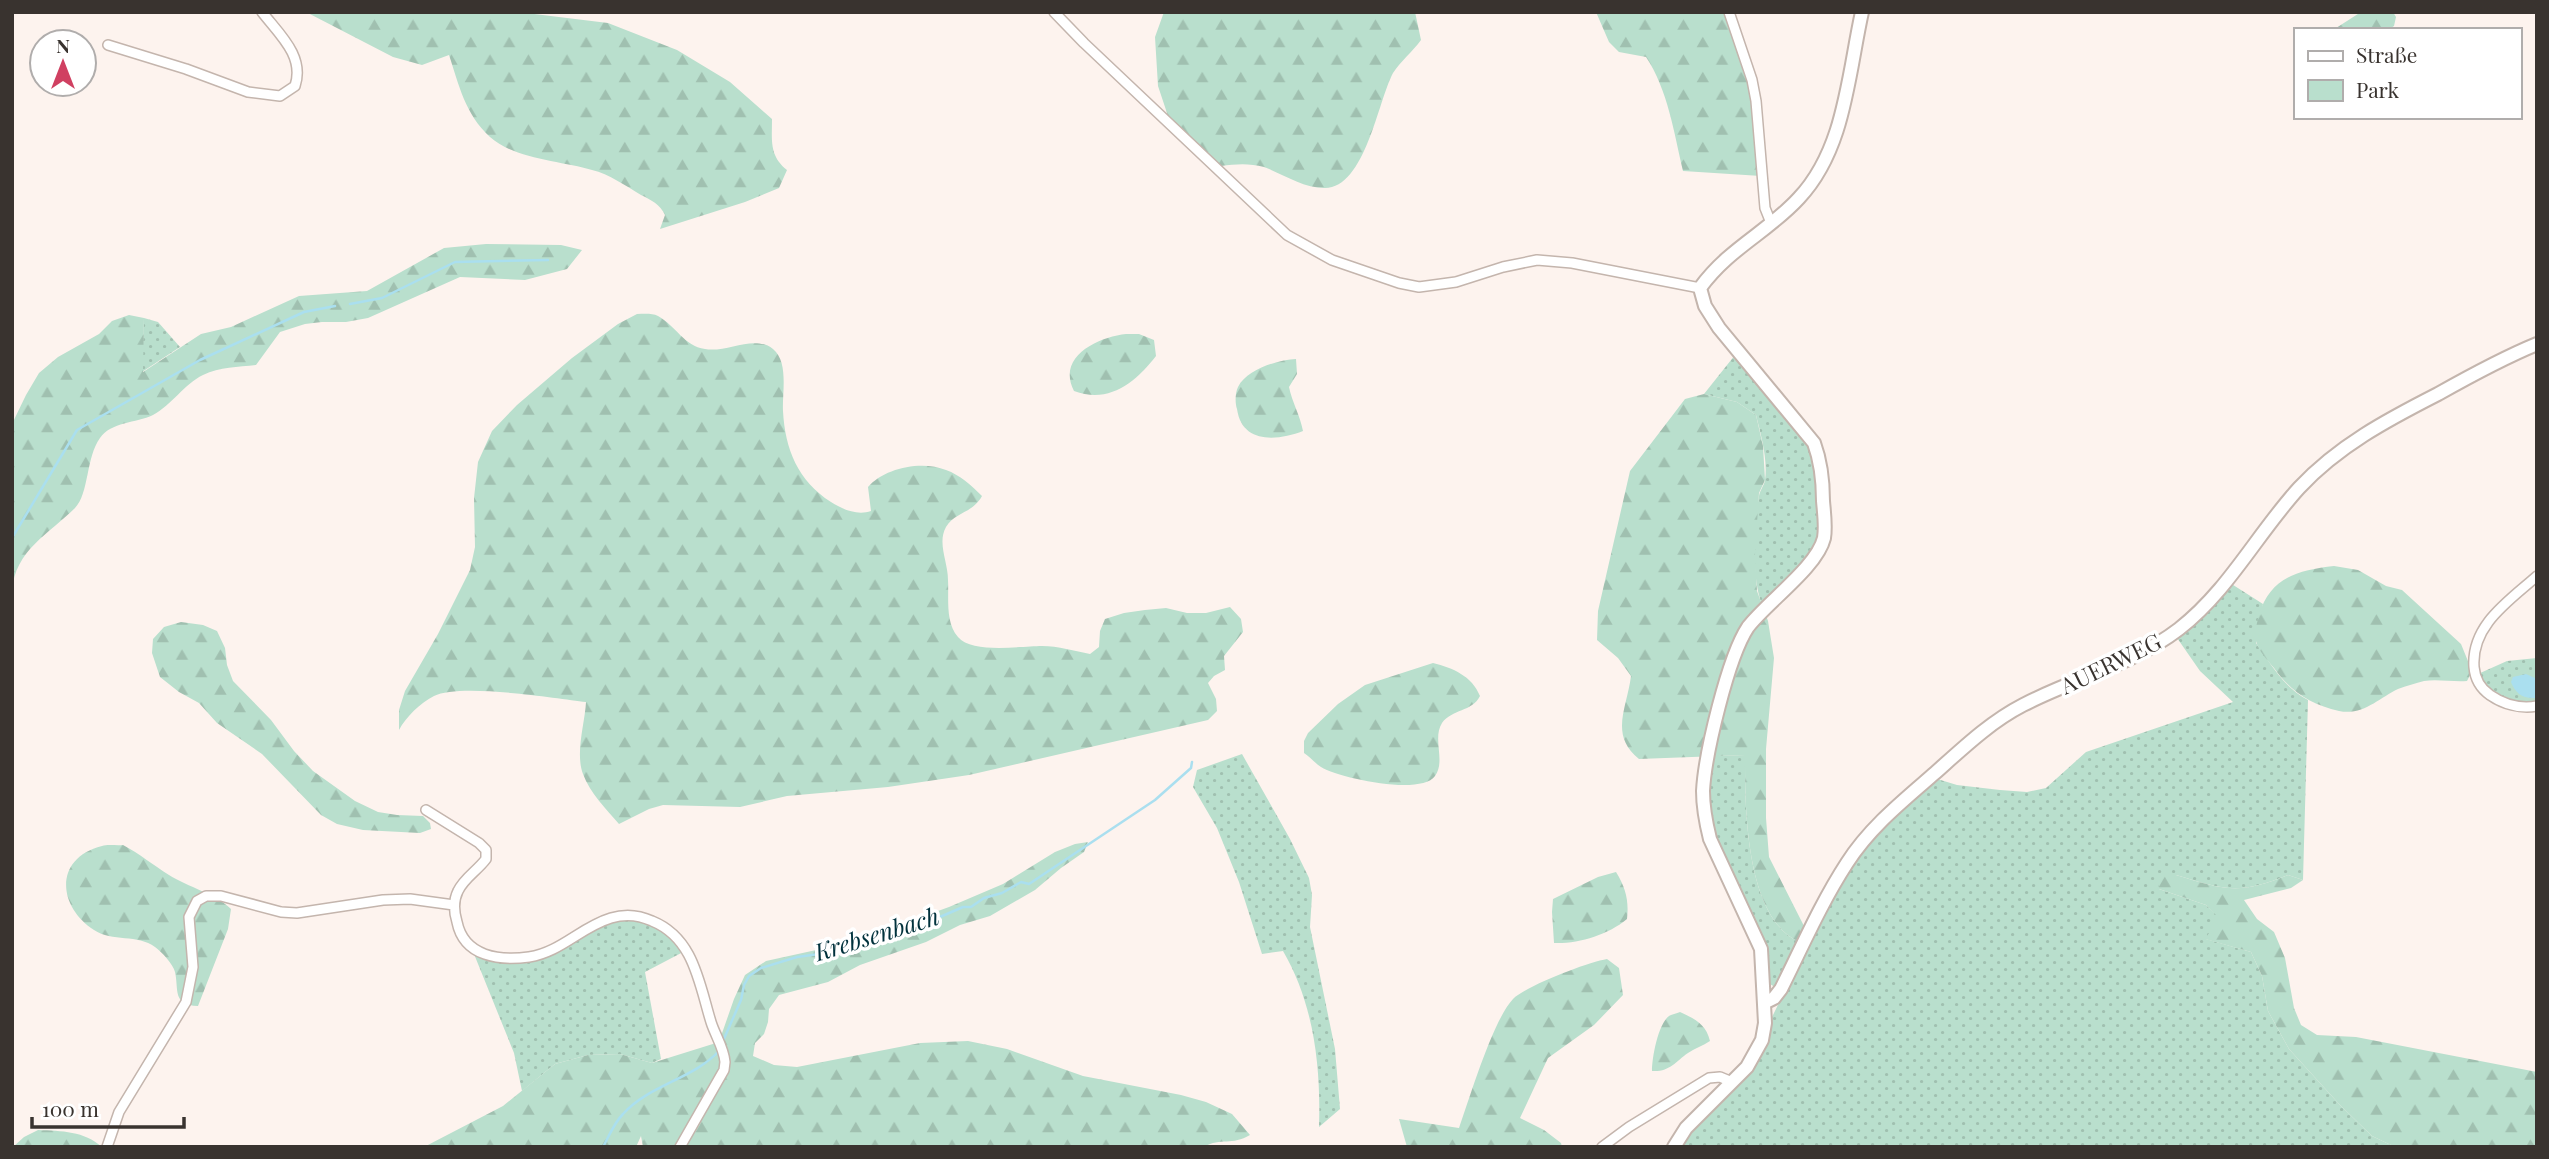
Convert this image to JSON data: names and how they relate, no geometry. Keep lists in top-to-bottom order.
{
  "streets": {
    "street": ["AUERWEG"]
  },
  "water": ["Krebsenbach"],
  "legend": ["Straße", "Park"],
  "scale_bar": "100 m",
  "north": "top"
}
